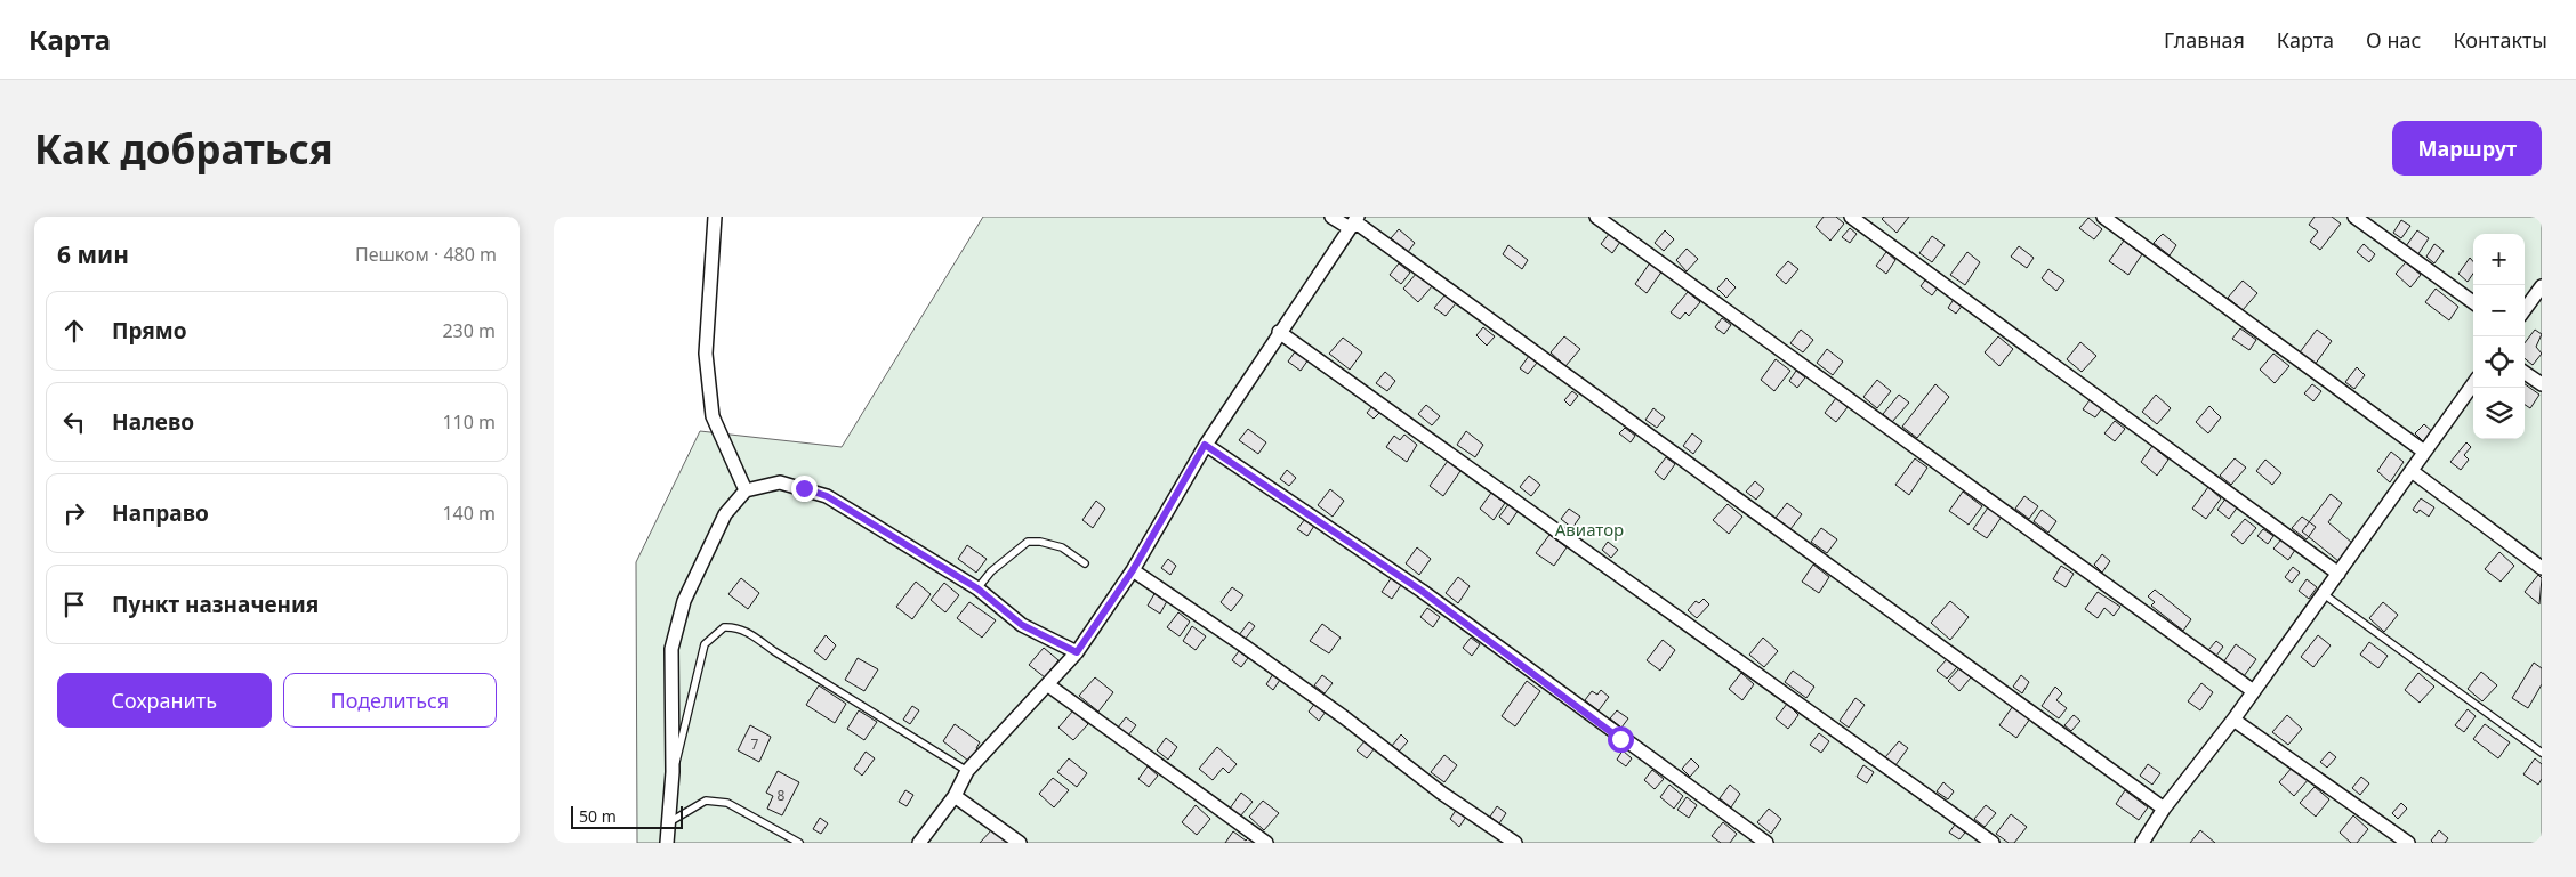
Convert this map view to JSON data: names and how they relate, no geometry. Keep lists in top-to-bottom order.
{
  "parks": ["Авиатор"],
  "house_numbers": ["7", "8"],
  "scale_bar": "50 m",
  "page": {
    "header": "Карта",
    "nav": [
      "Главная",
      "Карта",
      "О нас",
      "Контакты"
    ],
    "buttons": [
      "Маршрут",
      ["Сохранить", "Поделиться"]
    ],
    "title": "Как добраться",
    "heading": ["6 мин", "Пешком · 480 m"],
    "map_buttons": ["+", "−"],
    "list": [
      ["Прямо", "230 m"],
      ["Налево", "110 m"],
      ["Направо", "140 m"],
      "Пункт назначения"
    ],
    "scale": "50 m"
  }
}
